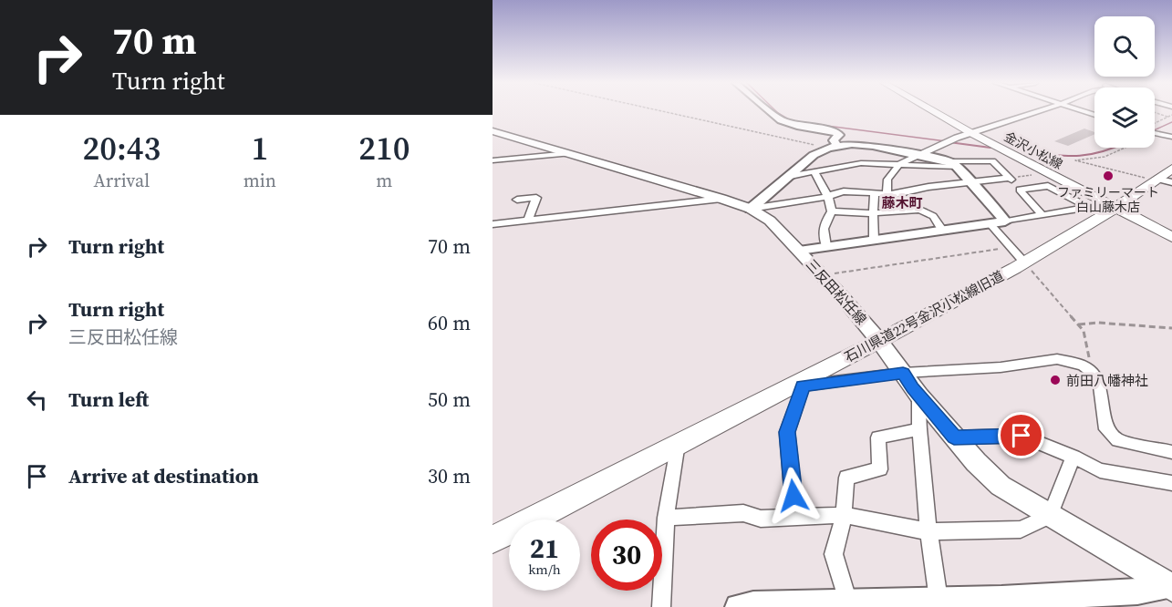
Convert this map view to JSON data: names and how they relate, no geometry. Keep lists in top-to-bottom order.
{
  "streets": {
    "main road": ["金沢小松線", "三反田松任線", "石川県道22号金沢小松線旧道"]
  },
  "crossings": [
    ["金沢小松線", "石川県道22号金沢小松線旧道"],
    ["三反田松任線", "石川県道22号金沢小松線旧道"]
  ],
  "districts": ["藤木町"],
  "places": ["ファミリーマート 白山藤木店", "前田八幡神社"],
  "page": {
    "turn": ["70 m", "Turn right"],
    "eta": [
      "20:43",
      "Arrival",
      "1",
      "min",
      "210",
      "m"
    ],
    "list": [
      {
        "name": "Turn right",
        "value": "70 m"
      },
      {
        "name": "Turn right",
        "note": "三反田松任線",
        "value": "60 m"
      },
      {
        "name": "Turn left",
        "value": "50 m"
      },
      {
        "name": "Arrive at destination",
        "value": "30 m"
      }
    ],
    "speed": "21 km/h",
    "limit": "30"
  }
}
